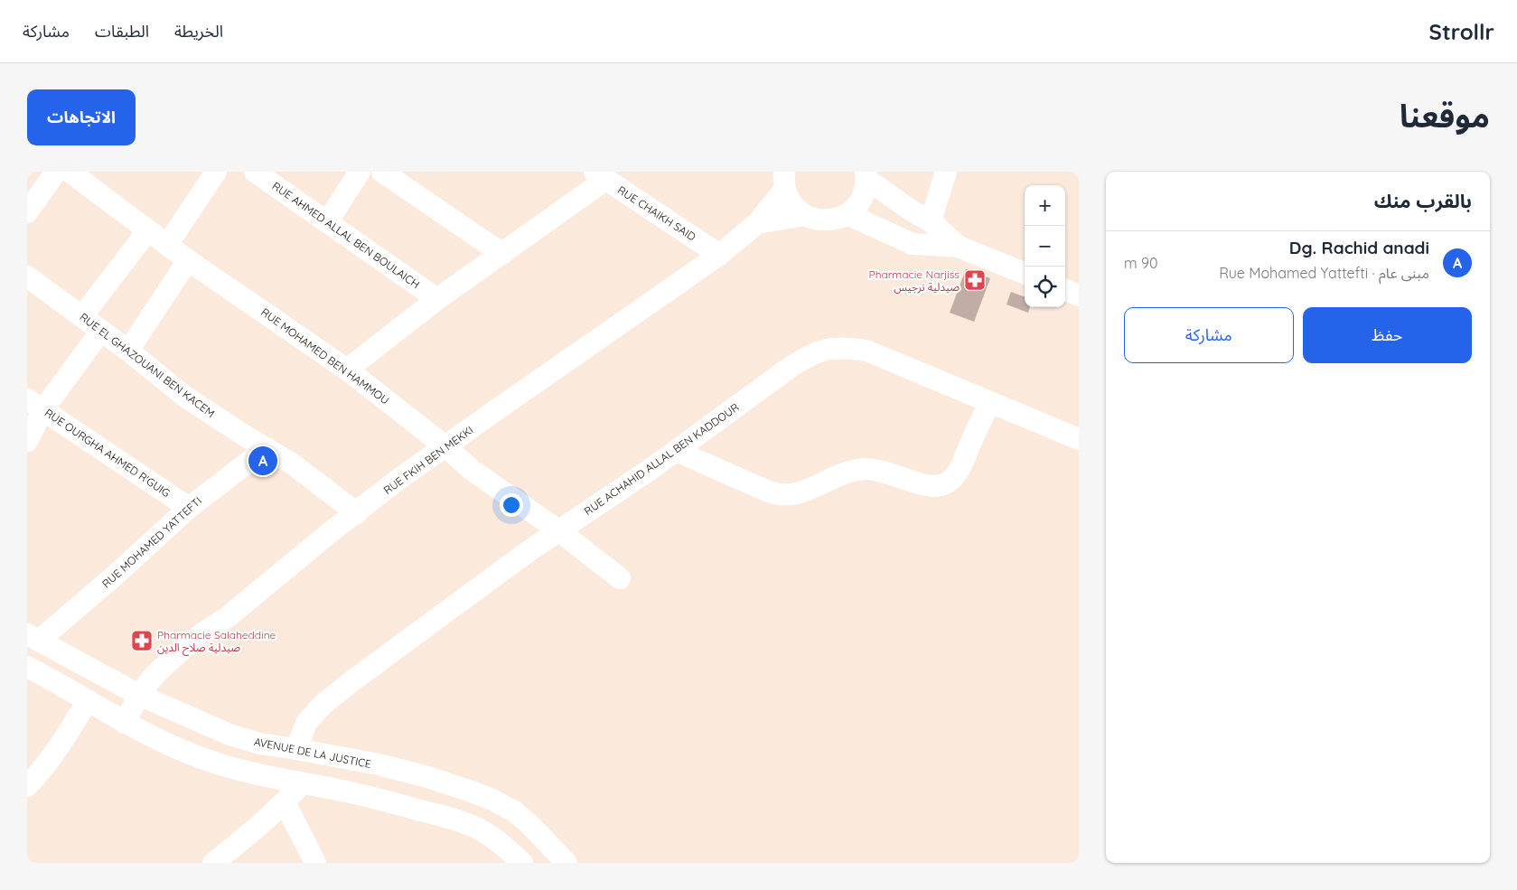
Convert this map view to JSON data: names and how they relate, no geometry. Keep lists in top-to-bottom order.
{
  "streets": {
    "street": [
      "RUE CHAIKH SAID",
      "RUE AHMED ALLAL BEN BOULAICH",
      "RUE MOHAMED BEN HAMMOU",
      "RUE EL GHAZOUANI BEN KACEM",
      "RUE OURGHA AHMED R'GUIG",
      "RUE ACHAHID ALLAL BEN KADDOUR",
      "RUE FKIH BEN MEKKI",
      "RUE MOHAMED YATTEFTI",
      "AVENUE DE LA JUSTICE"
    ]
  },
  "crossings": [
    ["RUE CHAIKH SAID", "RUE FKIH BEN MEKKI"],
    ["RUE MOHAMED BEN HAMMOU", "RUE ACHAHID ALLAL BEN KADDOUR"],
    ["RUE MOHAMED BEN HAMMOU", "RUE FKIH BEN MEKKI"],
    ["RUE EL GHAZOUANI BEN KACEM", "RUE FKIH BEN MEKKI"],
    ["RUE EL GHAZOUANI BEN KACEM", "RUE MOHAMED YATTEFTI"],
    ["RUE OURGHA AHMED R'GUIG", "RUE MOHAMED YATTEFTI"],
    ["RUE ACHAHID ALLAL BEN KADDOUR", "AVENUE DE LA JUSTICE"],
    ["RUE FKIH BEN MEKKI", "AVENUE DE LA JUSTICE"],
    ["RUE MOHAMED YATTEFTI", "AVENUE DE LA JUSTICE"]
  ],
  "places": {
    "pharmacy": ["Pharmacie Narjiss صيدلية نرجيس", "Pharmacie Salaheddine صيدلية صلاح الدين"]
  },
  "page": {
    "header": "Strollr",
    "nav": ["الخريطة", "الطبقات", "مشاركة"],
    "title": "موقعنا",
    "buttons": [
      "الاتجاهات",
      ["حفظ", "مشاركة"]
    ],
    "heading": "بالقرب منك",
    "map_buttons": ["+", "−"],
    "list": [
      {
        "mark": "A",
        "name": "Dg. Rachid anadi",
        "note": "مبنى عام · Rue Mohamed Yattefti",
        "value": "90 m"
      }
    ],
    "pins": "A"
  }
}
